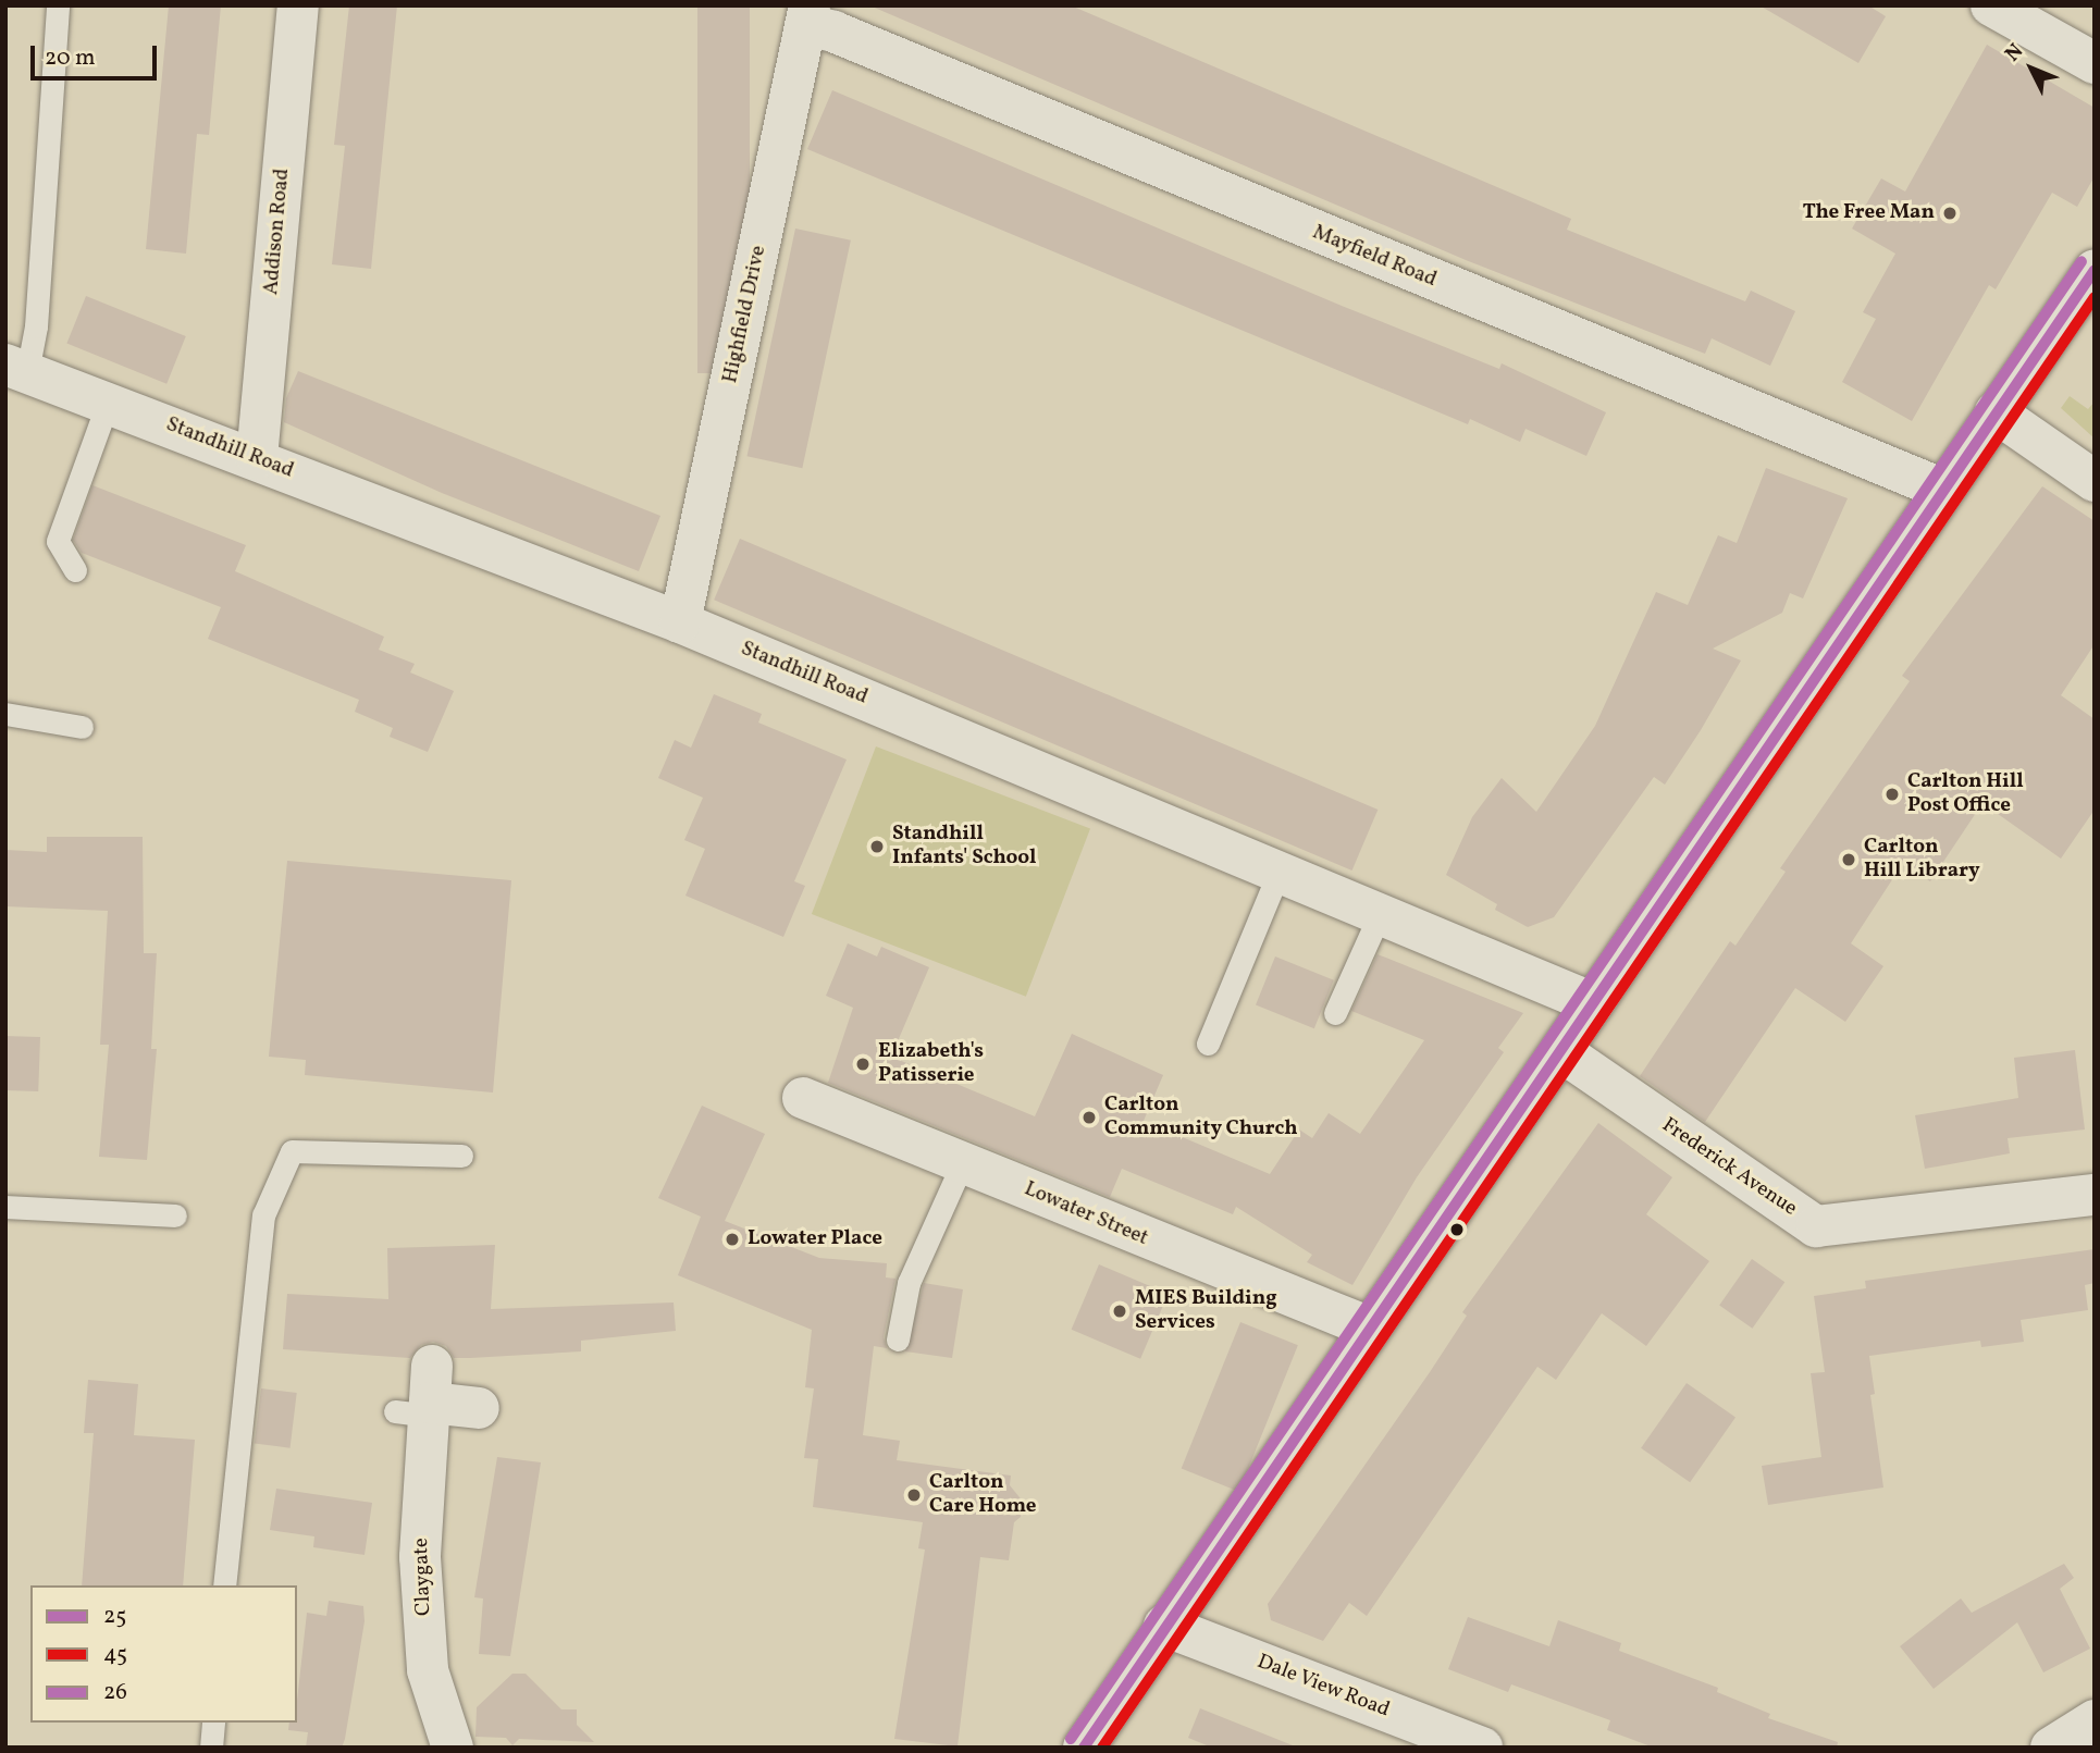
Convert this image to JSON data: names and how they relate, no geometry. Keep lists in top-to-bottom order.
{
  "streets": {
    "street": [
      "Addison Road",
      "Mayfield Road",
      "Highfield Drive",
      "Standhill Road",
      "Frederick Avenue",
      "Lowater Street",
      "Claygate",
      "Dale View Road"
    ]
  },
  "crossings": [
    ["Addison Road", "Standhill Road"],
    ["Mayfield Road", "Highfield Drive"],
    ["Highfield Drive", "Standhill Road"]
  ],
  "places": [
    "The Free Man",
    "Carlton Hill Post Office",
    "Standhill Infants' School",
    "Carlton Hill Library",
    "Elizabeth's Patisserie",
    "Carlton Community Church",
    "Lowater Place",
    "MIES Building Services",
    "Carlton Care Home"
  ],
  "lines": ["transit line 26", "transit line 25", "transit line 45"],
  "legend": ["25", "45", "26"],
  "scale_bar": "20 m",
  "north": "top left"
}
